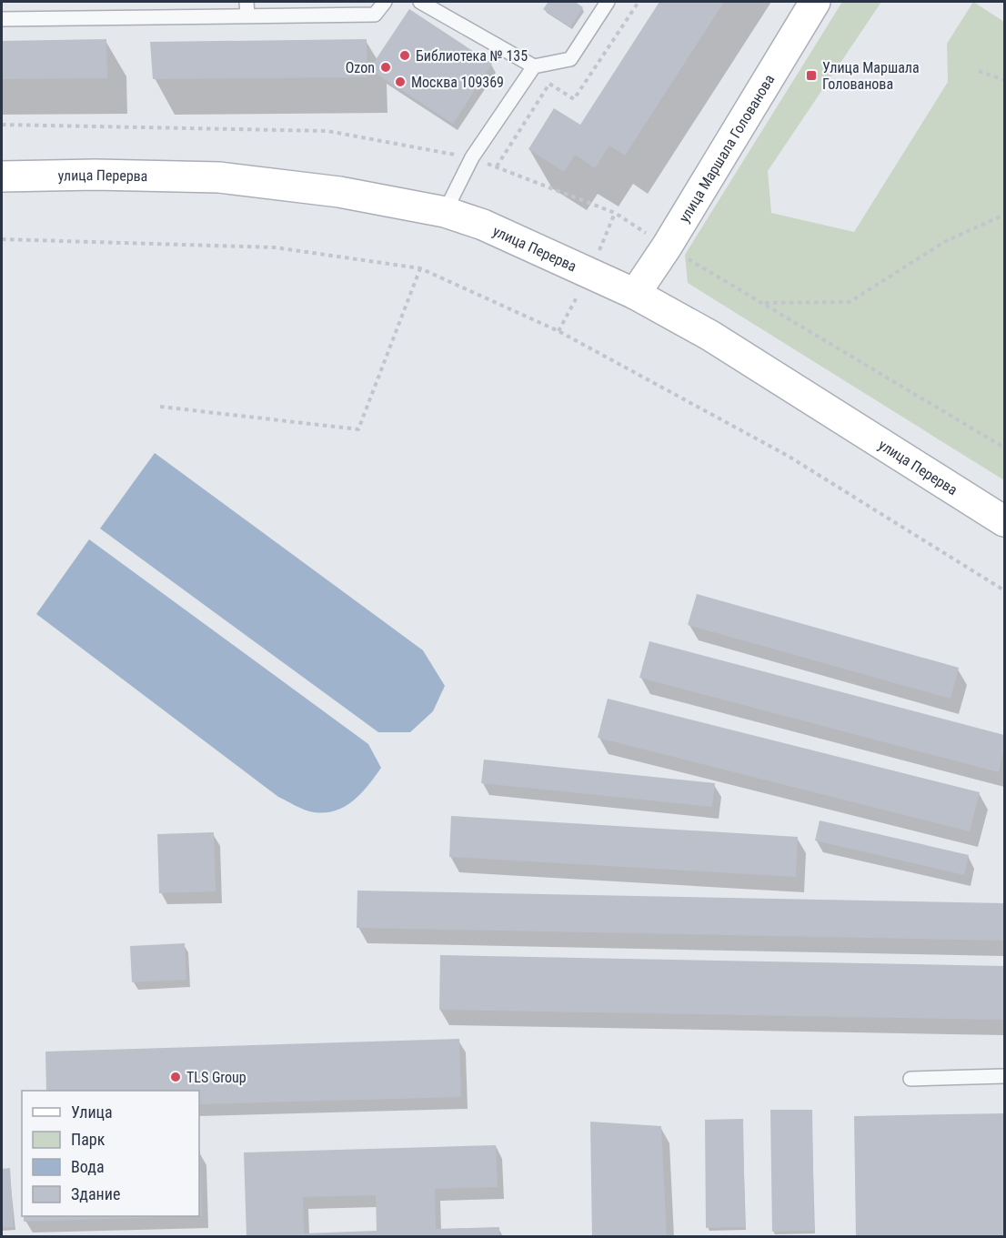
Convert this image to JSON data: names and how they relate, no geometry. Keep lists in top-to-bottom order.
{
  "streets": {
    "main road": ["улица Маршала Голованова", "улица Перерва"]
  },
  "crossings": [
    ["улица Маршала Голованова", "улица Перерва"]
  ],
  "places": {
    "other": [
      "Библиотека № 135",
      "Ozon",
      "Москва 109369",
      "TLS Group"
    ],
    "transit": ["Улица Маршала Голованова"]
  },
  "legend": [
    "Улица",
    "Парк",
    "Вода",
    "Здание"
  ]
}
